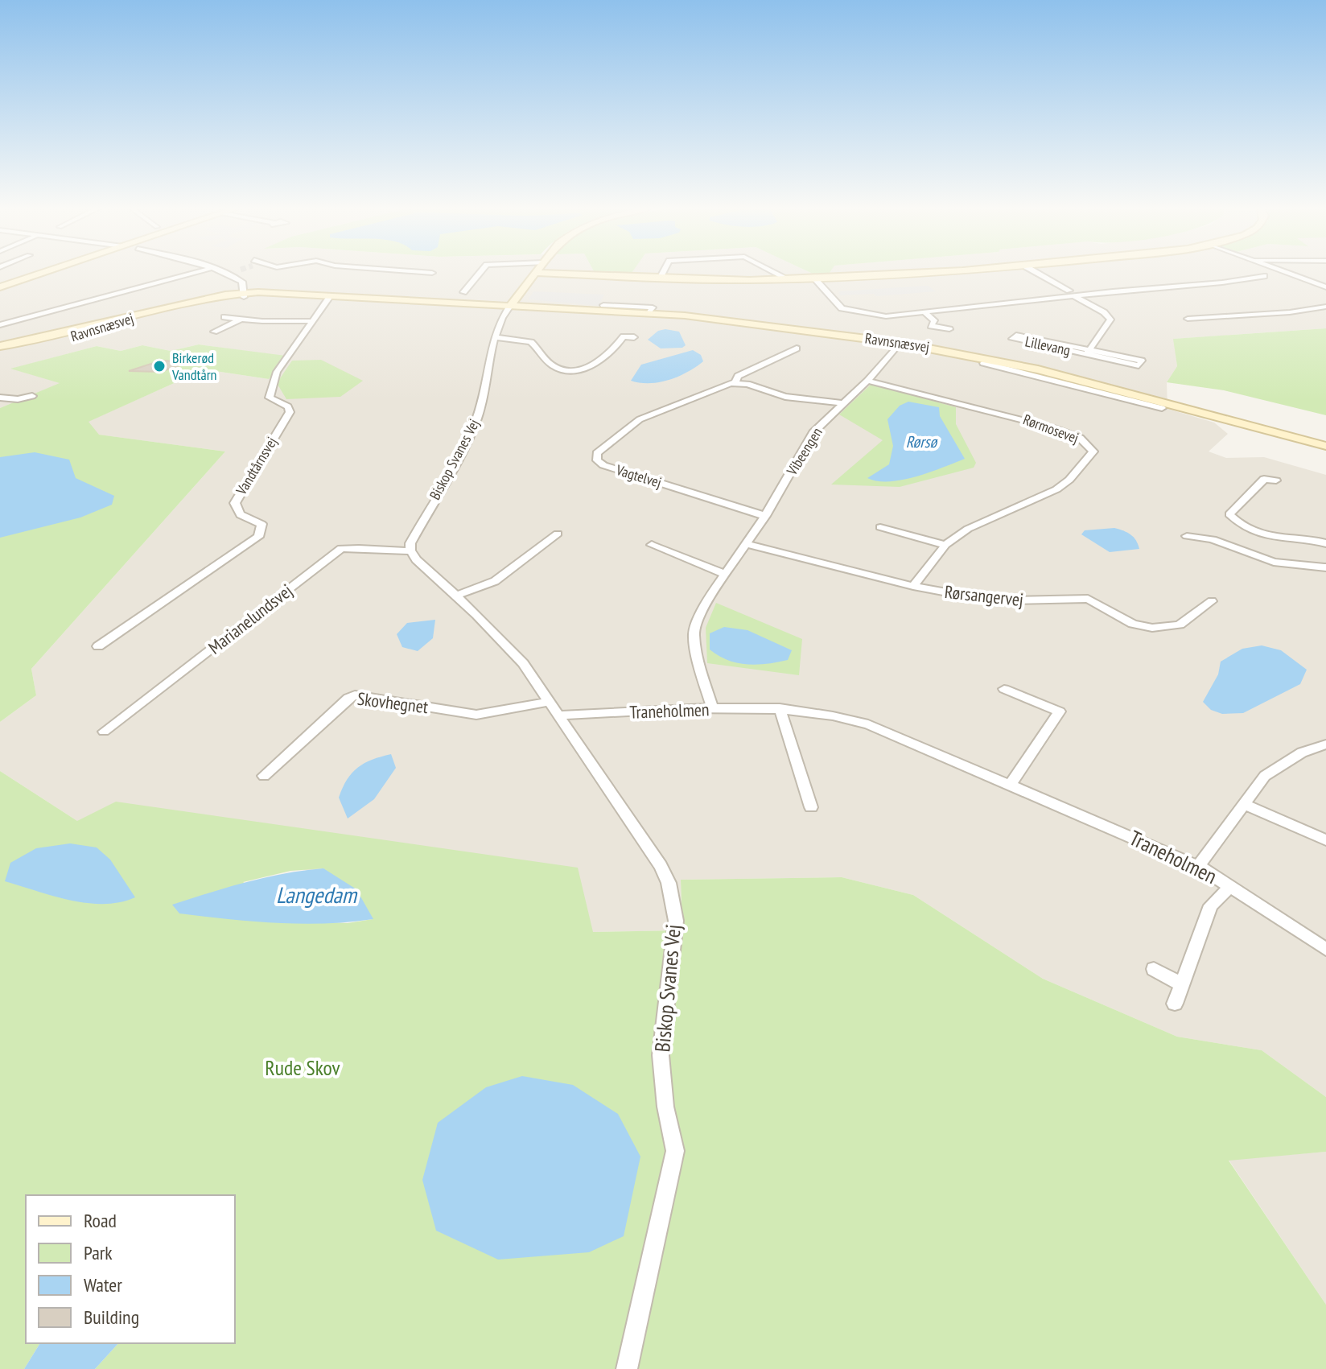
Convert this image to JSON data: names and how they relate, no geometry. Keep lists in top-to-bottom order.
{
  "streets": {
    "main road": ["Ravnsnæsvej"],
    "street": [
      "Lillevang",
      "Rørmosevej",
      "Vibeengen",
      "Biskop Svanes Vej",
      "Vandtårnsvej",
      "Vagtelvej",
      "Rørsangervej",
      "Marianelundsvej",
      "Skovhegnet",
      "Traneholmen"
    ]
  },
  "crossings": [
    ["Ravnsnæsvej", "Vibeengen"],
    ["Ravnsnæsvej", "Biskop Svanes Vej"],
    ["Ravnsnæsvej", "Vandtårnsvej"],
    ["Rørmosevej", "Vibeengen"],
    ["Rørmosevej", "Rørsangervej"],
    ["Vibeengen", "Vagtelvej"],
    ["Vibeengen", "Rørsangervej"],
    ["Vibeengen", "Traneholmen"],
    ["Biskop Svanes Vej", "Marianelundsvej"],
    ["Biskop Svanes Vej", "Skovhegnet"],
    ["Biskop Svanes Vej", "Traneholmen"]
  ],
  "water": ["Rørsø", "Langedam"],
  "parks": ["Rude Skov"],
  "places": ["Birkerød Vandtårn"],
  "legend": [
    "Road",
    "Park",
    "Water",
    "Building"
  ]
}
